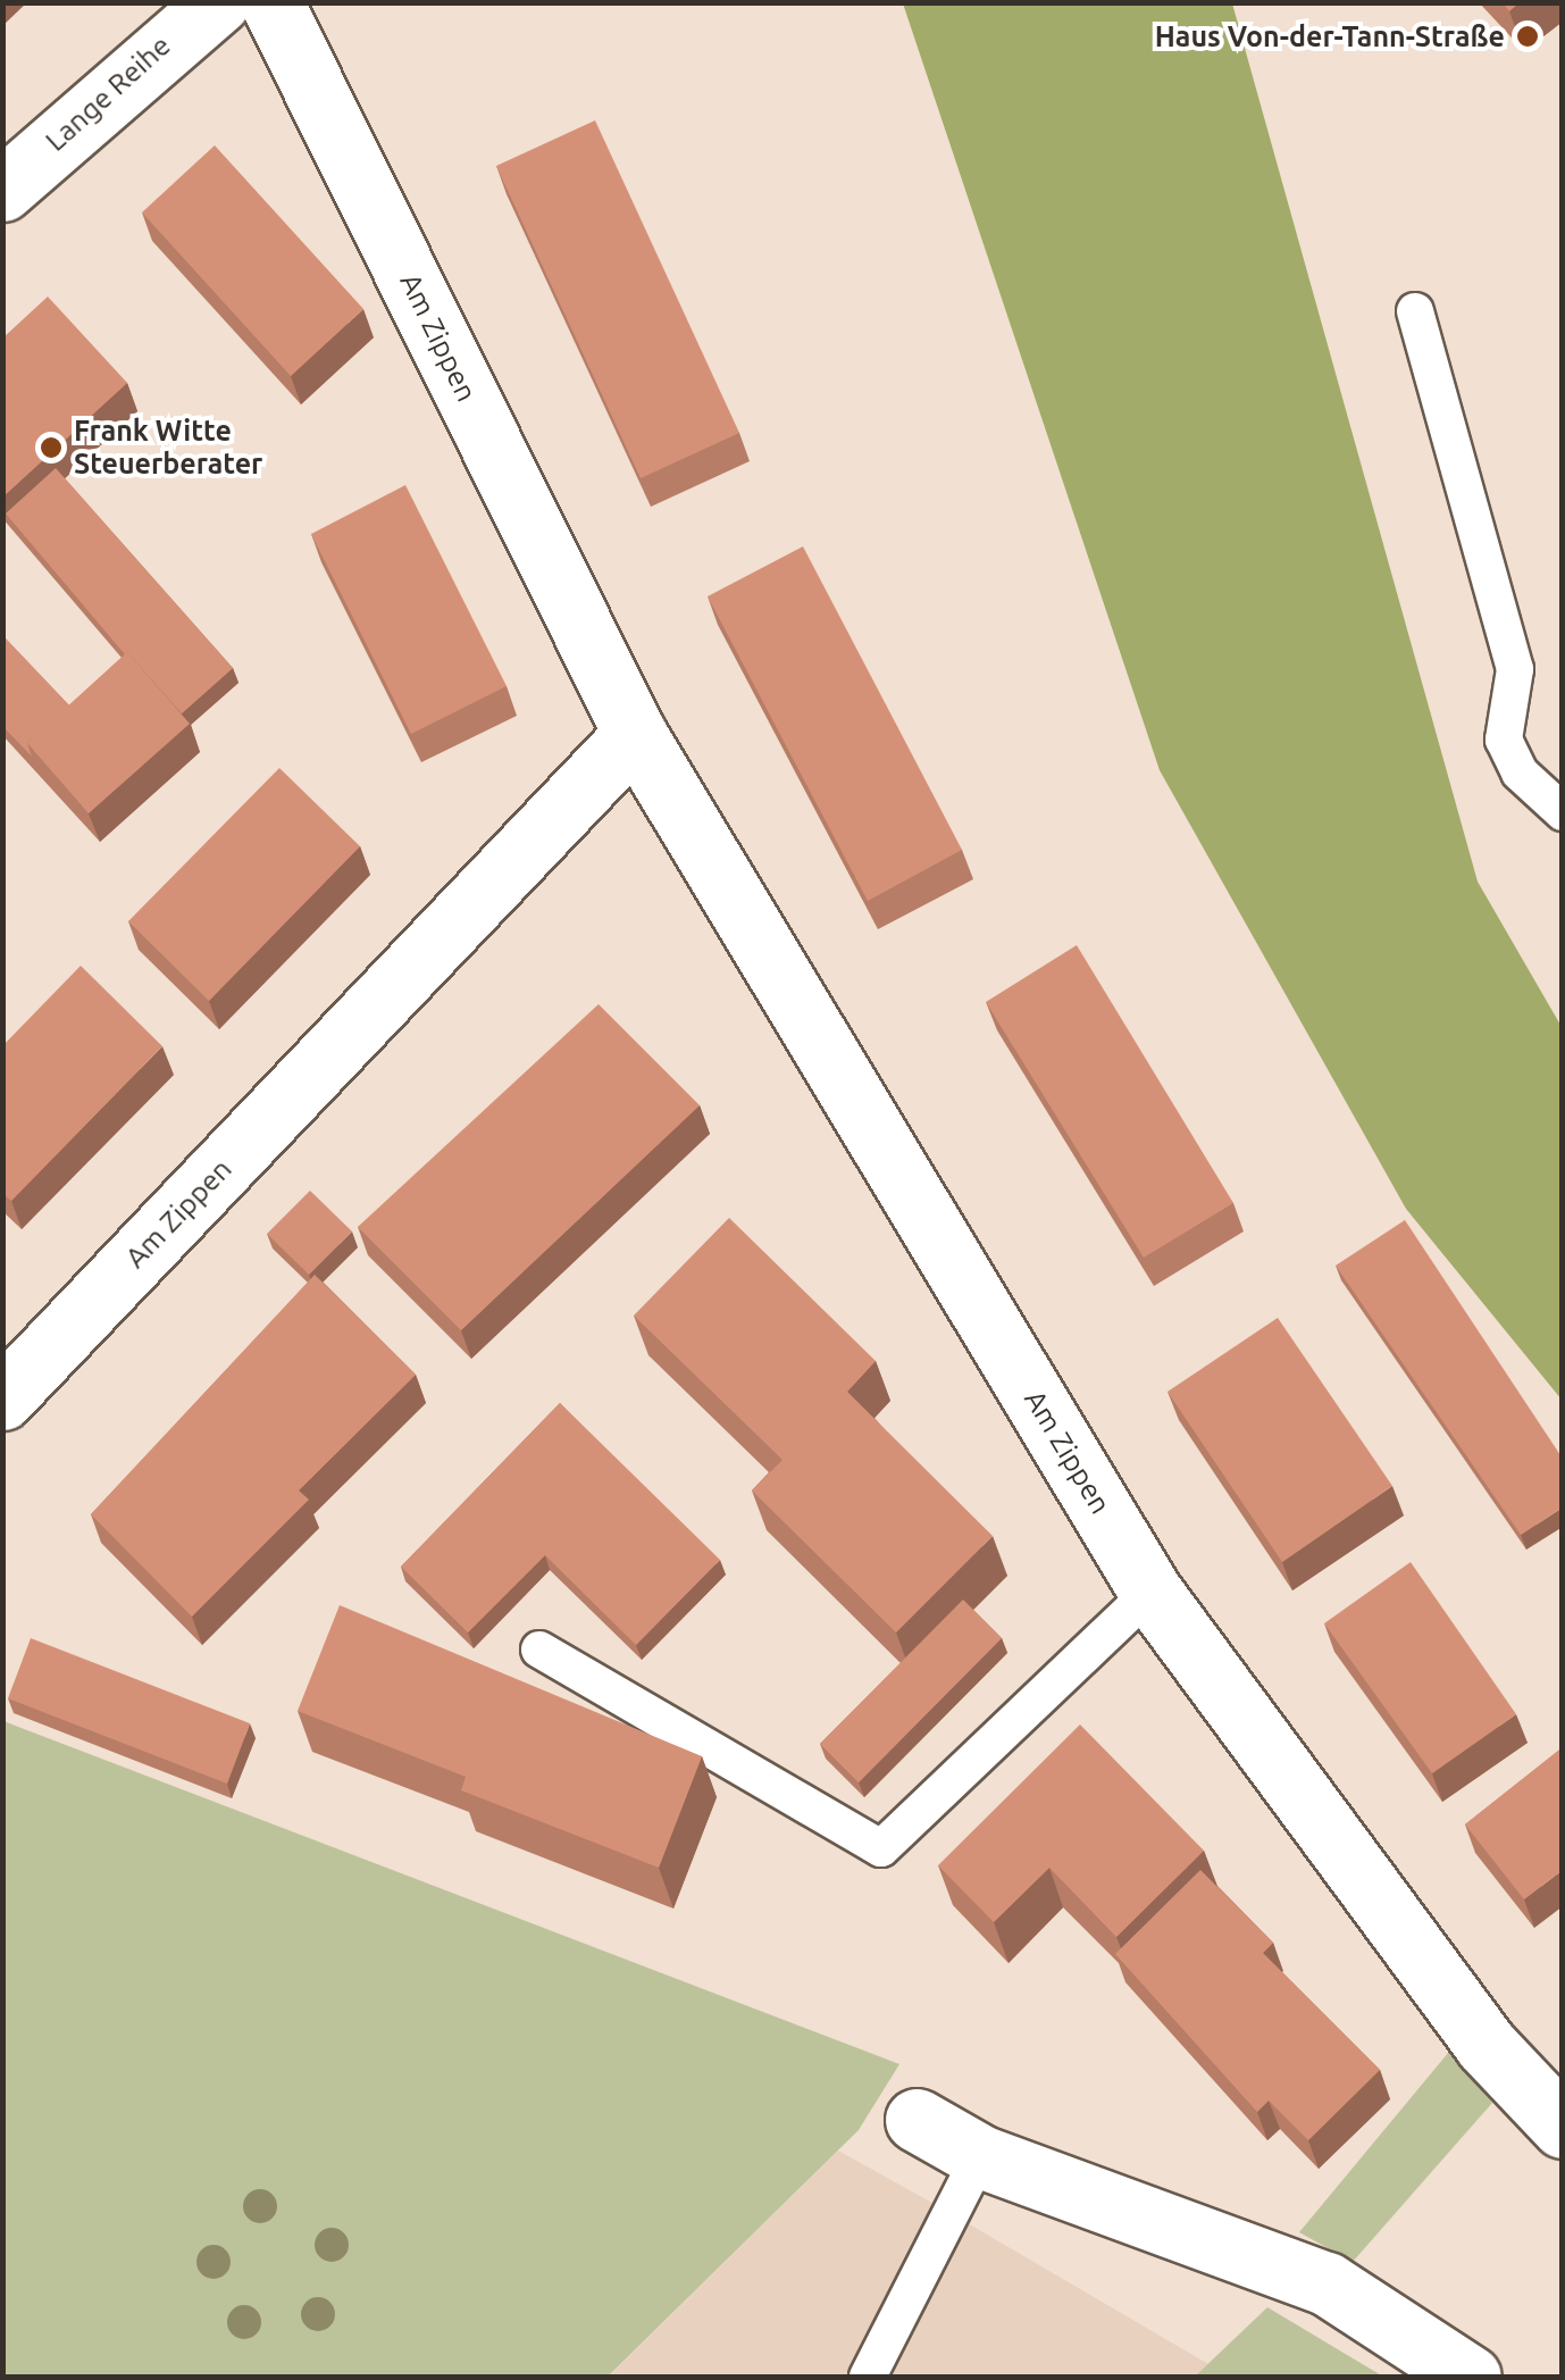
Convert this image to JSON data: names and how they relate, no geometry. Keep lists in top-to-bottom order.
{
  "streets": {
    "street": ["Lange Reihe", "Am Zippen"]
  },
  "places": ["Haus Von-der-Tann-Straße", "Frank Witte Steuerberater"]
}
